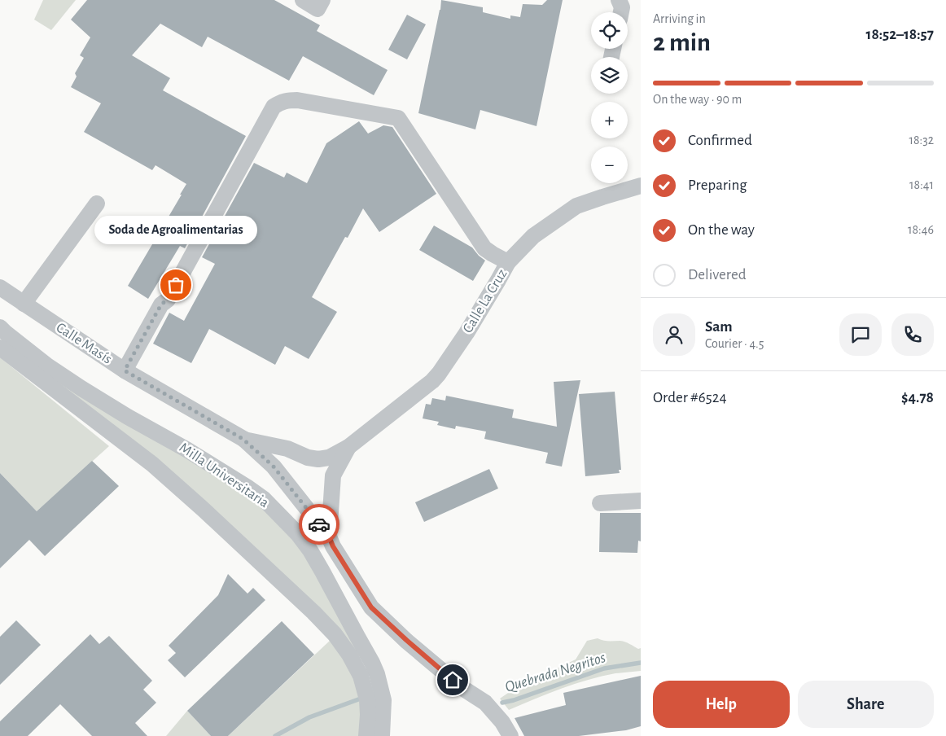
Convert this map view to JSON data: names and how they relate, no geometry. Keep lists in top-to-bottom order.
{
  "streets": {
    "street": ["Calle La Cruz", "Calle Masís", "Milla Universitaria"]
  },
  "crossings": [
    ["Calle La Cruz", "Calle Masís"]
  ],
  "water": ["Quebrada Negritos"],
  "places": ["Soda de Agroalimentarias"],
  "page": {
    "heading": ["2 min", "Arriving in", "18:52–18:57"],
    "panel": [
      "Sam",
      "Courier · 4.5",
      "Order #6524",
      "$4.78"
    ],
    "map_buttons": ["+", "−"],
    "bar": "On the way · 90 m",
    "list": [
      ["Confirmed", "18:32"],
      ["Preparing", "18:41"],
      ["On the way", "18:46"],
      "Delivered"
    ],
    "bubble": "Soda de Agroalimentarias",
    "buttons": ["Help", "Share"]
  }
}
